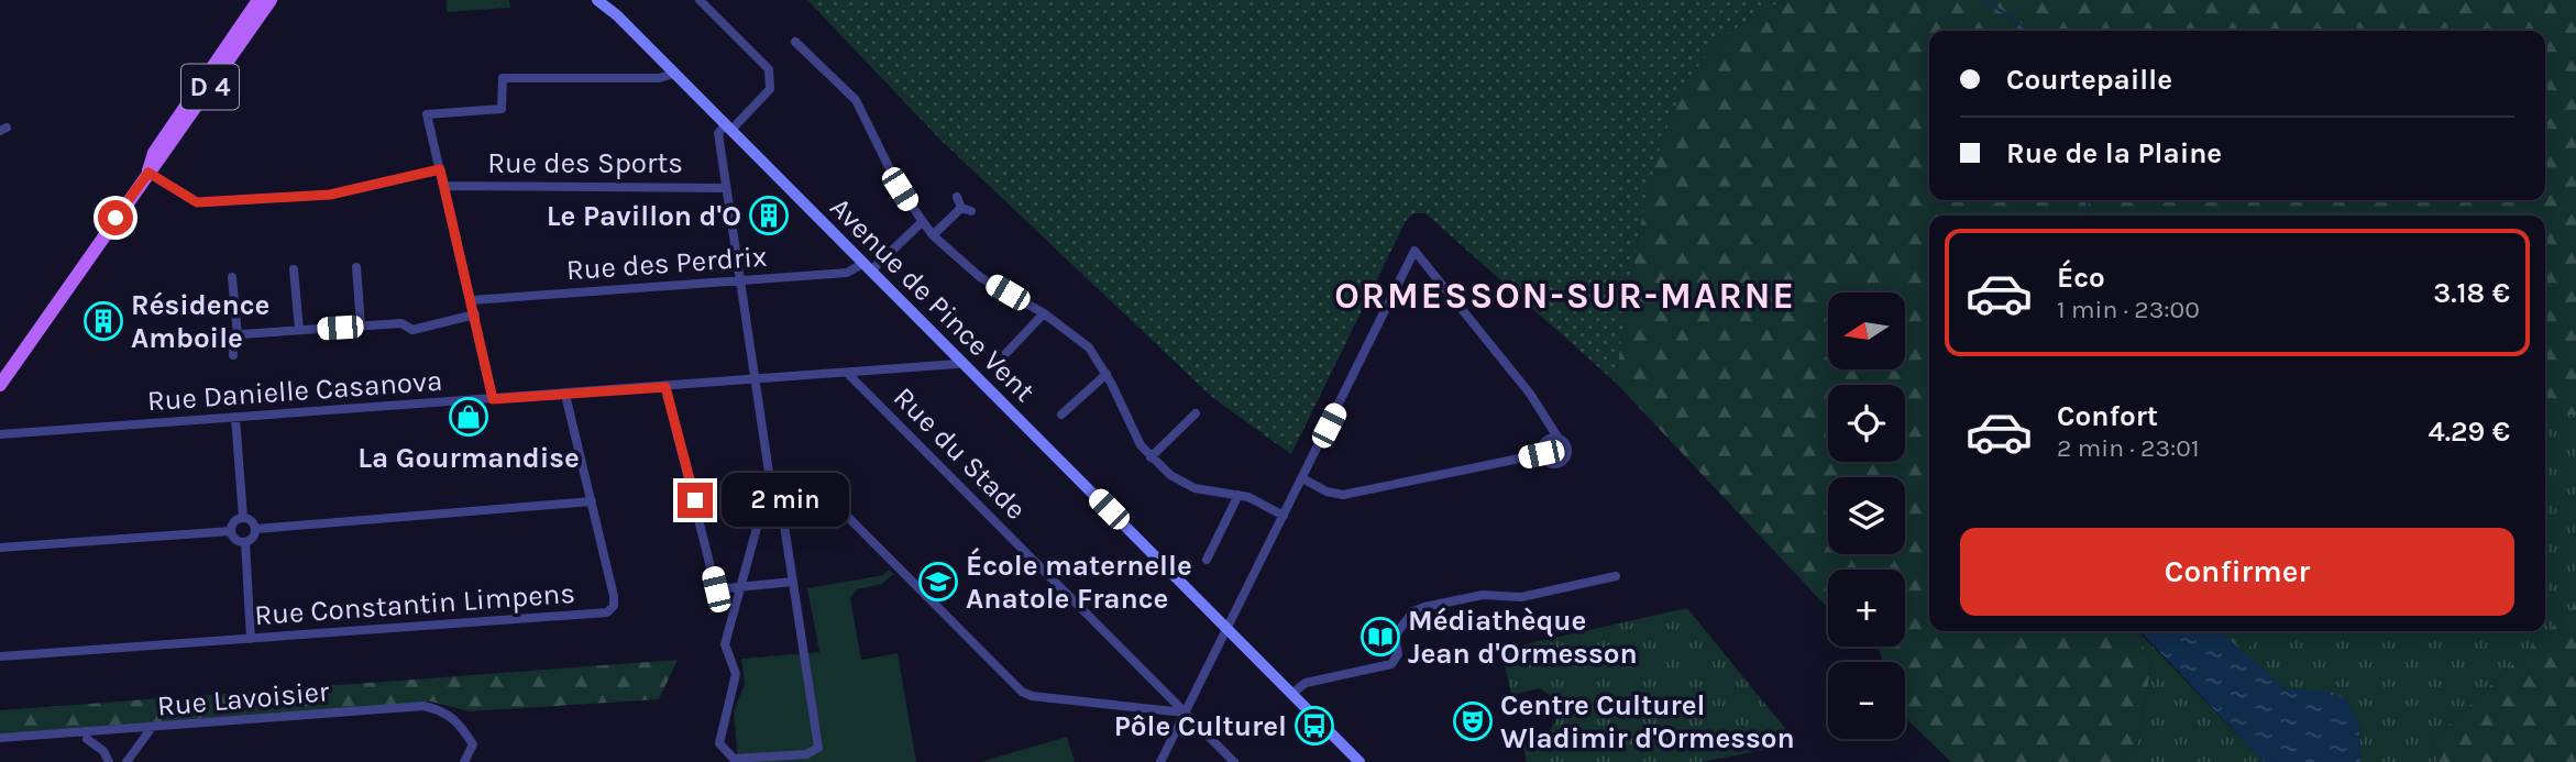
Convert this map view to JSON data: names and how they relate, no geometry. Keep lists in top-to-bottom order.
{
  "streets": {
    "main road": ["D 4", "Avenue de Pince Vent"],
    "street": [
      "Rue des Sports",
      "Rue des Perdrix",
      "Rue Danielle Casanova",
      "Rue du Stade",
      "Rue Constantin Limpens",
      "Rue Lavoisier"
    ]
  },
  "crossings": [
    ["Rue des Perdrix", "Avenue de Pince Vent"],
    ["Avenue de Pince Vent", "Rue Danielle Casanova"],
    ["Rue Danielle Casanova", "Rue du Stade"],
    ["Rue Danielle Casanova", "Rue Constantin Limpens"]
  ],
  "districts": ["ORMESSON-SUR-MARNE"],
  "places": {
    "building": ["Le Pavillon d'O", "Résidence Amboile"],
    "shop": ["La Gourmandise"],
    "school or university": ["École maternelle Anatole France"],
    "library": ["Médiathèque Jean d'Ormesson"],
    "theatre": ["Centre Culturel Wladimir d'Ormesson"],
    "bus stop": ["Pôle Culturel"]
  },
  "north": "left",
  "page": {
    "banner": ["Courtepaille", "Rue de la Plaine"],
    "list": [
      {
        "name": "Éco",
        "note": "1 min · 23:00",
        "value": "3.18 €"
      },
      {
        "name": "Confort",
        "note": "2 min · 23:01",
        "value": "4.29 €"
      }
    ],
    "map_buttons": ["+", "−"],
    "bubble": "2 min",
    "buttons": "Confirmer"
  }
}
